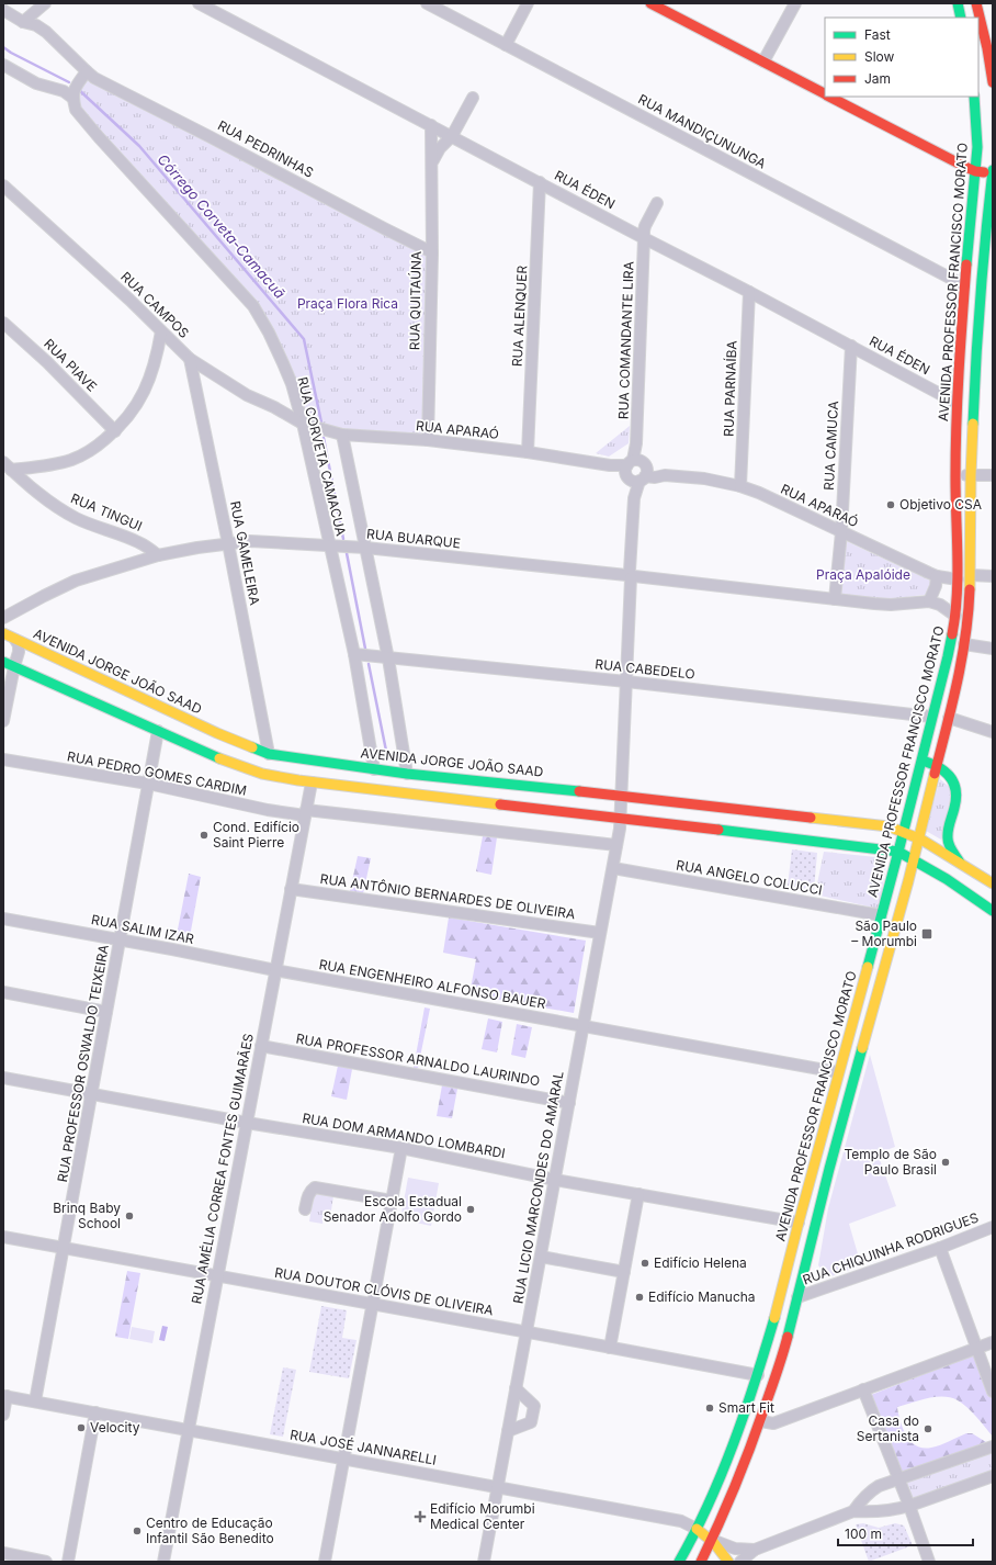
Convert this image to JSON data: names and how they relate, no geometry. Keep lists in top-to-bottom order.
{
  "streets": {
    "main road": ["AVENIDA PROFESSOR FRANCISCO MORATO", "AVENIDA JORGE JOÃO SAAD", "RUA JOSÉ JANNARELLI"],
    "street": [
      "RUA MANDIÇUNUNGA",
      "RUA PEDRINHAS",
      "RUA ÉDEN",
      "RUA QUITAÚNA",
      "RUA CAMPOS",
      "RUA ALENQUER",
      "RUA COMANDANTE LIRA",
      "RUA PIAVE",
      "RUA PARNAÍBA",
      "RUA APARAÓ",
      "RUA CAMUCA",
      "RUA CORVETA CAMACUA",
      "RUA TINGUI",
      "RUA BUARQUE",
      "RUA GAMELEIRA",
      "RUA CABEDELO",
      "RUA PEDRO GOMES CARDIM",
      "RUA ANGELO COLUCCI",
      "RUA ANTÔNIO BERNARDES DE OLIVEIRA",
      "RUA SALIM IZAR",
      "RUA ENGENHEIRO ALFONSO BAUER",
      "RUA PROFESSOR ARNALDO LAURINDO",
      "RUA PROFESSOR OSWALDO TEIXEIRA",
      "RUA DOM ARMANDO LOMBARDI",
      "RUA AMÉLIA CORREA FONTES GUIMARÃES",
      "RUA LICIO MARCONDES DO AMARAL",
      "RUA CHIQUINHA RODRIGUES",
      "RUA DOUTOR CLÓVIS DE OLIVEIRA"
    ]
  },
  "crossings": [
    ["RUA MANDIÇUNUNGA", "AVENIDA PROFESSOR FRANCISCO MORATO"],
    ["RUA PEDRINHAS", "RUA QUITAÚNA"],
    ["RUA ÉDEN", "AVENIDA PROFESSOR FRANCISCO MORATO"],
    ["RUA ÉDEN", "RUA QUITAÚNA"],
    ["RUA ÉDEN", "RUA ALENQUER"],
    ["RUA ÉDEN", "RUA COMANDANTE LIRA"],
    ["RUA ÉDEN", "RUA PARNAÍBA"],
    ["RUA ÉDEN", "RUA CAMUCA"],
    ["AVENIDA PROFESSOR FRANCISCO MORATO", "RUA APARAÓ"],
    ["AVENIDA PROFESSOR FRANCISCO MORATO", "RUA BUARQUE"],
    ["AVENIDA PROFESSOR FRANCISCO MORATO", "RUA CABEDELO"],
    ["AVENIDA PROFESSOR FRANCISCO MORATO", "AVENIDA JORGE JOÃO SAAD"],
    ["AVENIDA PROFESSOR FRANCISCO MORATO", "RUA ANGELO COLUCCI"],
    ["AVENIDA PROFESSOR FRANCISCO MORATO", "RUA ENGENHEIRO ALFONSO BAUER"],
    ["AVENIDA PROFESSOR FRANCISCO MORATO", "RUA DOM ARMANDO LOMBARDI"],
    ["AVENIDA PROFESSOR FRANCISCO MORATO", "RUA CHIQUINHA RODRIGUES"],
    ["AVENIDA PROFESSOR FRANCISCO MORATO", "RUA DOUTOR CLÓVIS DE OLIVEIRA"],
    ["AVENIDA PROFESSOR FRANCISCO MORATO", "RUA JOSÉ JANNARELLI"],
    ["RUA QUITAÚNA", "RUA APARAÓ"],
    ["RUA CAMPOS", "RUA APARAÓ"],
    ["RUA CAMPOS", "RUA CORVETA CAMACUA"],
    ["RUA CAMPOS", "RUA GAMELEIRA"],
    ["RUA ALENQUER", "RUA APARAÓ"],
    ["RUA COMANDANTE LIRA", "RUA APARAÓ"],
    ["RUA COMANDANTE LIRA", "RUA BUARQUE"],
    ["RUA COMANDANTE LIRA", "RUA CABEDELO"],
    ["RUA COMANDANTE LIRA", "AVENIDA JORGE JOÃO SAAD"],
    ["RUA COMANDANTE LIRA", "RUA LICIO MARCONDES DO AMARAL"],
    ["RUA PARNAÍBA", "RUA APARAÓ"],
    ["RUA APARAÓ", "RUA CAMUCA"],
    ["RUA APARAÓ", "RUA CORVETA CAMACUA"],
    ["RUA CAMUCA", "RUA BUARQUE"],
    ["RUA CORVETA CAMACUA", "RUA BUARQUE"],
    ["RUA CORVETA CAMACUA", "RUA CABEDELO"],
    ["RUA CORVETA CAMACUA", "AVENIDA JORGE JOÃO SAAD"],
    ["RUA TINGUI", "RUA BUARQUE"],
    ["RUA BUARQUE", "RUA GAMELEIRA"],
    ["RUA GAMELEIRA", "AVENIDA JORGE JOÃO SAAD"],
    ["AVENIDA JORGE JOÃO SAAD", "RUA PROFESSOR OSWALDO TEIXEIRA"],
    ["AVENIDA JORGE JOÃO SAAD", "RUA AMÉLIA CORREA FONTES GUIMARÃES"],
    ["AVENIDA JORGE JOÃO SAAD", "RUA LICIO MARCONDES DO AMARAL"],
    ["RUA PEDRO GOMES CARDIM", "RUA PROFESSOR OSWALDO TEIXEIRA"],
    ["RUA PEDRO GOMES CARDIM", "RUA AMÉLIA CORREA FONTES GUIMARÃES"],
    ["RUA ANGELO COLUCCI", "RUA LICIO MARCONDES DO AMARAL"],
    ["RUA ANTÔNIO BERNARDES DE OLIVEIRA", "RUA AMÉLIA CORREA FONTES GUIMARÃES"],
    ["RUA ANTÔNIO BERNARDES DE OLIVEIRA", "RUA LICIO MARCONDES DO AMARAL"],
    ["RUA SALIM IZAR", "RUA ENGENHEIRO ALFONSO BAUER"],
    ["RUA SALIM IZAR", "RUA PROFESSOR OSWALDO TEIXEIRA"],
    ["RUA SALIM IZAR", "RUA AMÉLIA CORREA FONTES GUIMARÃES"],
    ["RUA ENGENHEIRO ALFONSO BAUER", "RUA AMÉLIA CORREA FONTES GUIMARÃES"],
    ["RUA ENGENHEIRO ALFONSO BAUER", "RUA LICIO MARCONDES DO AMARAL"],
    ["RUA PROFESSOR ARNALDO LAURINDO", "RUA AMÉLIA CORREA FONTES GUIMARÃES"],
    ["RUA PROFESSOR ARNALDO LAURINDO", "RUA LICIO MARCONDES DO AMARAL"],
    ["RUA PROFESSOR OSWALDO TEIXEIRA", "RUA DOM ARMANDO LOMBARDI"],
    ["RUA PROFESSOR OSWALDO TEIXEIRA", "RUA DOUTOR CLÓVIS DE OLIVEIRA"],
    ["RUA PROFESSOR OSWALDO TEIXEIRA", "RUA JOSÉ JANNARELLI"],
    ["RUA DOM ARMANDO LOMBARDI", "RUA AMÉLIA CORREA FONTES GUIMARÃES"],
    ["RUA DOM ARMANDO LOMBARDI", "RUA LICIO MARCONDES DO AMARAL"],
    ["RUA AMÉLIA CORREA FONTES GUIMARÃES", "RUA DOUTOR CLÓVIS DE OLIVEIRA"],
    ["RUA AMÉLIA CORREA FONTES GUIMARÃES", "RUA JOSÉ JANNARELLI"],
    ["RUA LICIO MARCONDES DO AMARAL", "RUA DOUTOR CLÓVIS DE OLIVEIRA"],
    ["RUA LICIO MARCONDES DO AMARAL", "RUA JOSÉ JANNARELLI"]
  ],
  "water": ["Córrego Corveta-Camacuã"],
  "parks": ["Praça Flora Rica", "Praça Apalóide"],
  "places": {
    "other": [
      "Objetivo CSA",
      "Cond. Edifício Saint Pierre",
      "Templo de São Paulo Brasil",
      "Escola Estadual Senador Adolfo Gordo",
      "Brinq Baby School",
      "Edifício Helena",
      "Edifício Manucha",
      "Smart Fit",
      "Velocity",
      "Casa do Sertanista",
      "Centro de Educação Infantil São Benedito"
    ],
    "transit": ["São Paulo – Morumbi"],
    "health": ["Edifício Morumbi Medical Center"]
  },
  "legend": ["Fast", "Slow", "Jam"],
  "scale_bar": "100 m"
}
